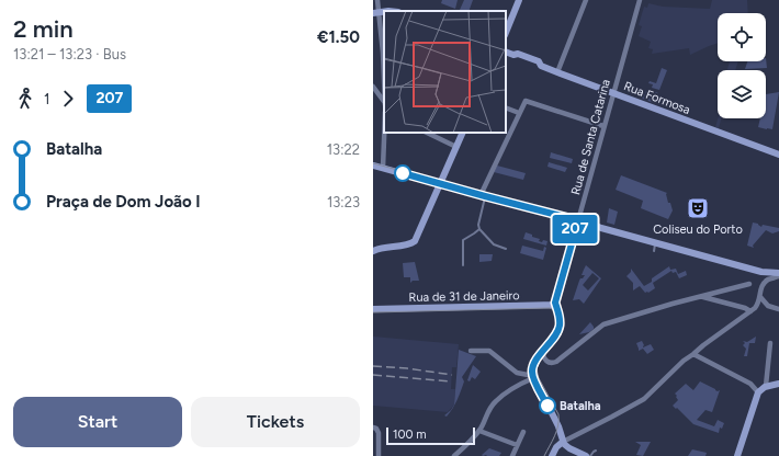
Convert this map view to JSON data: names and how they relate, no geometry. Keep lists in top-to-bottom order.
{
  "streets": {
    "street": ["Rua Formosa", "Rua de Santa Catarina", "Rua de 31 de Janeiro"]
  },
  "crossings": [
    ["Rua Formosa", "Rua de Santa Catarina"],
    ["Rua de Santa Catarina", "Rua de 31 de Janeiro"]
  ],
  "places": {
    "theatre": ["Coliseu do Porto"],
    "other": ["Batalha"]
  },
  "lines": ["bus line 207"],
  "scale_bar": "100 m",
  "page": {
    "heading": ["2 min", "13:21 – 13:23 · Bus", "€1.50"],
    "on_map": "207",
    "legs": ["1", "207"],
    "list": [
      {
        "name": "Batalha",
        "value": "13:22"
      },
      {
        "name": "Praça de Dom João I",
        "value": "13:23"
      }
    ],
    "buttons": ["Start", "Tickets"],
    "scale": "100 m"
  }
}
